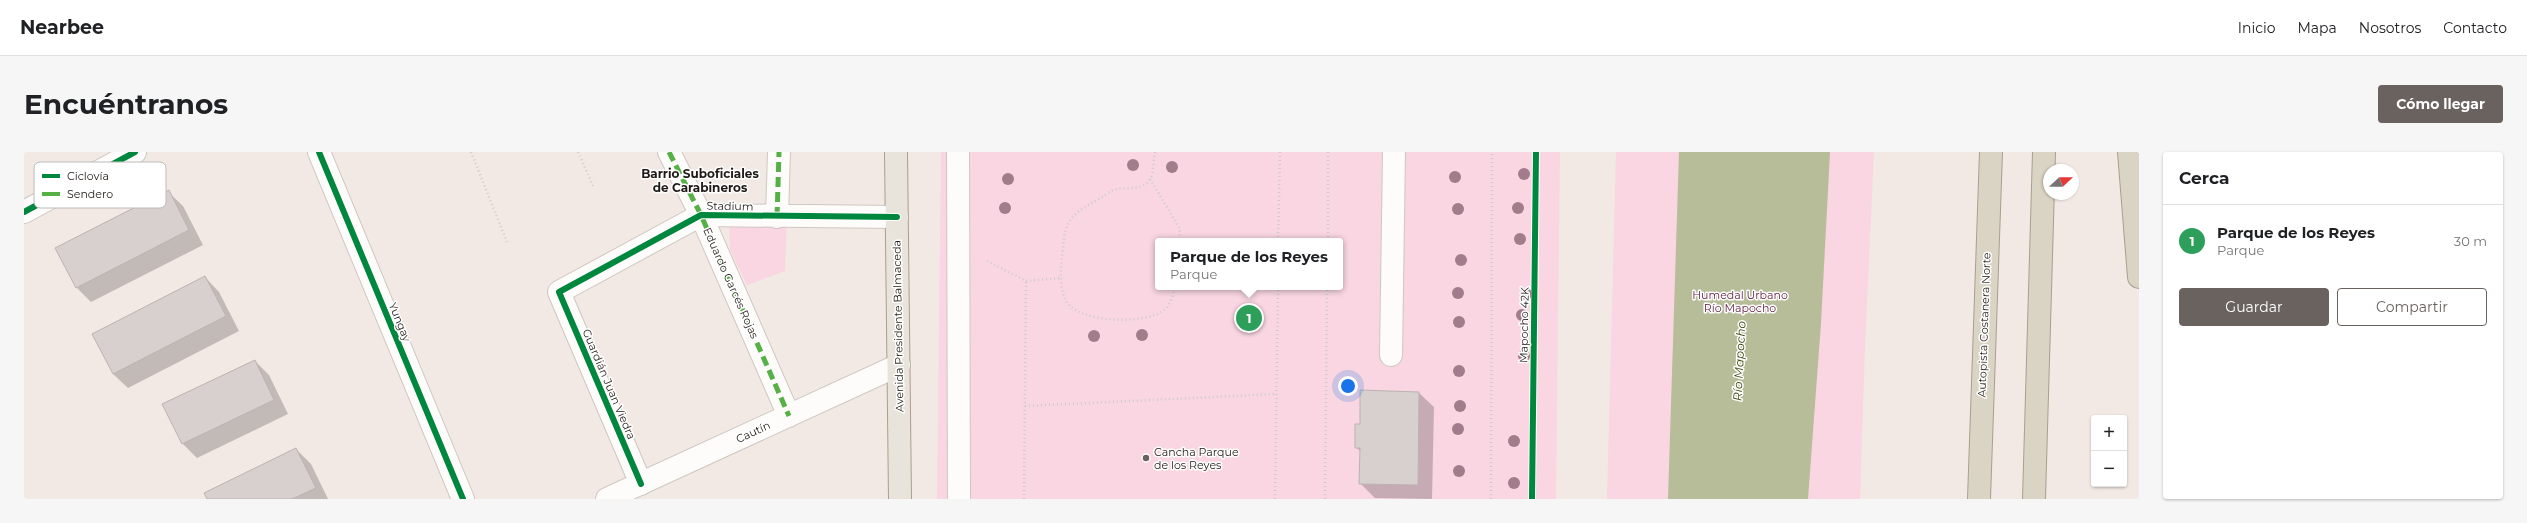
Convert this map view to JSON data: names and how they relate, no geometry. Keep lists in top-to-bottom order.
{
  "streets": {
    "highway": ["Autopista Costanera Norte"],
    "main road": ["Avenida Presidente Balmaceda"],
    "street": [
      "Stadium",
      "Eduardo Garcés Rojas",
      "Yungay",
      "Guardián Juan Viedra",
      "Cautín"
    ],
    "cycle path": ["Mapocho 42K"]
  },
  "crossings": [
    ["Stadium", "Eduardo Garcés Rojas"],
    ["Stadium", "Avenida Presidente Balmaceda"],
    ["Stadium", "Guardián Juan Viedra"],
    ["Eduardo Garcés Rojas", "Cautín"],
    ["Avenida Presidente Balmaceda", "Cautín"],
    ["Guardián Juan Viedra", "Cautín"]
  ],
  "districts": ["Barrio Suboficiales de Carabineros"],
  "water": ["Río Mapocho"],
  "parks": ["Humedal Urbano Río Mapocho"],
  "places": ["Cancha Parque de los Reyes"],
  "legend": ["Ciclovía", "Sendero"],
  "north": "right",
  "page": {
    "header": "Nearbee",
    "nav": [
      "Inicio",
      "Mapa",
      "Nosotros",
      "Contacto"
    ],
    "buttons": [
      "Cómo llegar",
      ["Guardar", "Compartir"]
    ],
    "title": "Encuéntranos",
    "heading": "Cerca",
    "list": [
      {
        "mark": "1",
        "name": "Parque de los Reyes",
        "note": "Parque",
        "value": "30 m"
      }
    ],
    "popup": ["Parque de los Reyes", "Parque"],
    "pins": "1",
    "map_buttons": ["+", "−"]
  }
}
